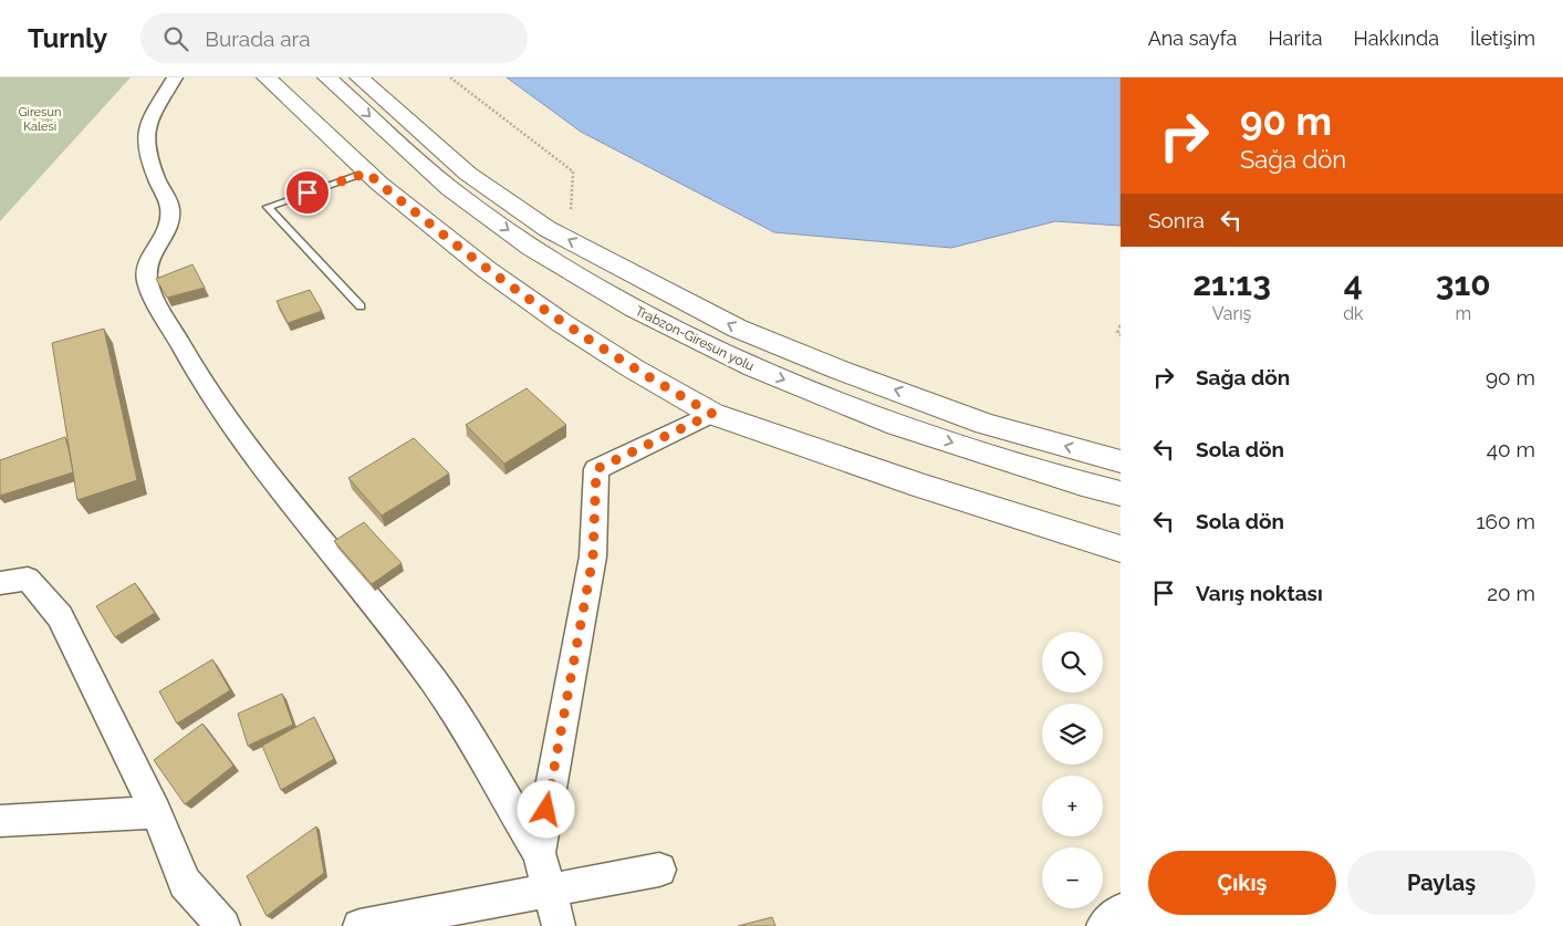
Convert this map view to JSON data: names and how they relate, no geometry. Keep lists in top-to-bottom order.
{
  "streets": {
    "main road": ["Trabzon-Giresun yolu"]
  },
  "parks": ["Giresun Kalesi"],
  "page": {
    "header": "Turnly",
    "search": "Burada ara",
    "nav": [
      "Ana sayfa",
      "Harita",
      "Hakkında",
      "İletişim"
    ],
    "turn": ["90 m", "Sağa dön"],
    "then": "Sonra",
    "eta": [
      "21:13",
      "Varış",
      "4",
      "dk",
      "310",
      "m"
    ],
    "list": [
      {
        "name": "Sağa dön",
        "value": "90 m"
      },
      {
        "name": "Sola dön",
        "value": "40 m"
      },
      {
        "name": "Sola dön",
        "value": "160 m"
      },
      {
        "name": "Varış noktası",
        "value": "20 m"
      }
    ],
    "map_buttons": ["+", "−"],
    "buttons": ["Çıkış", "Paylaş"]
  }
}
